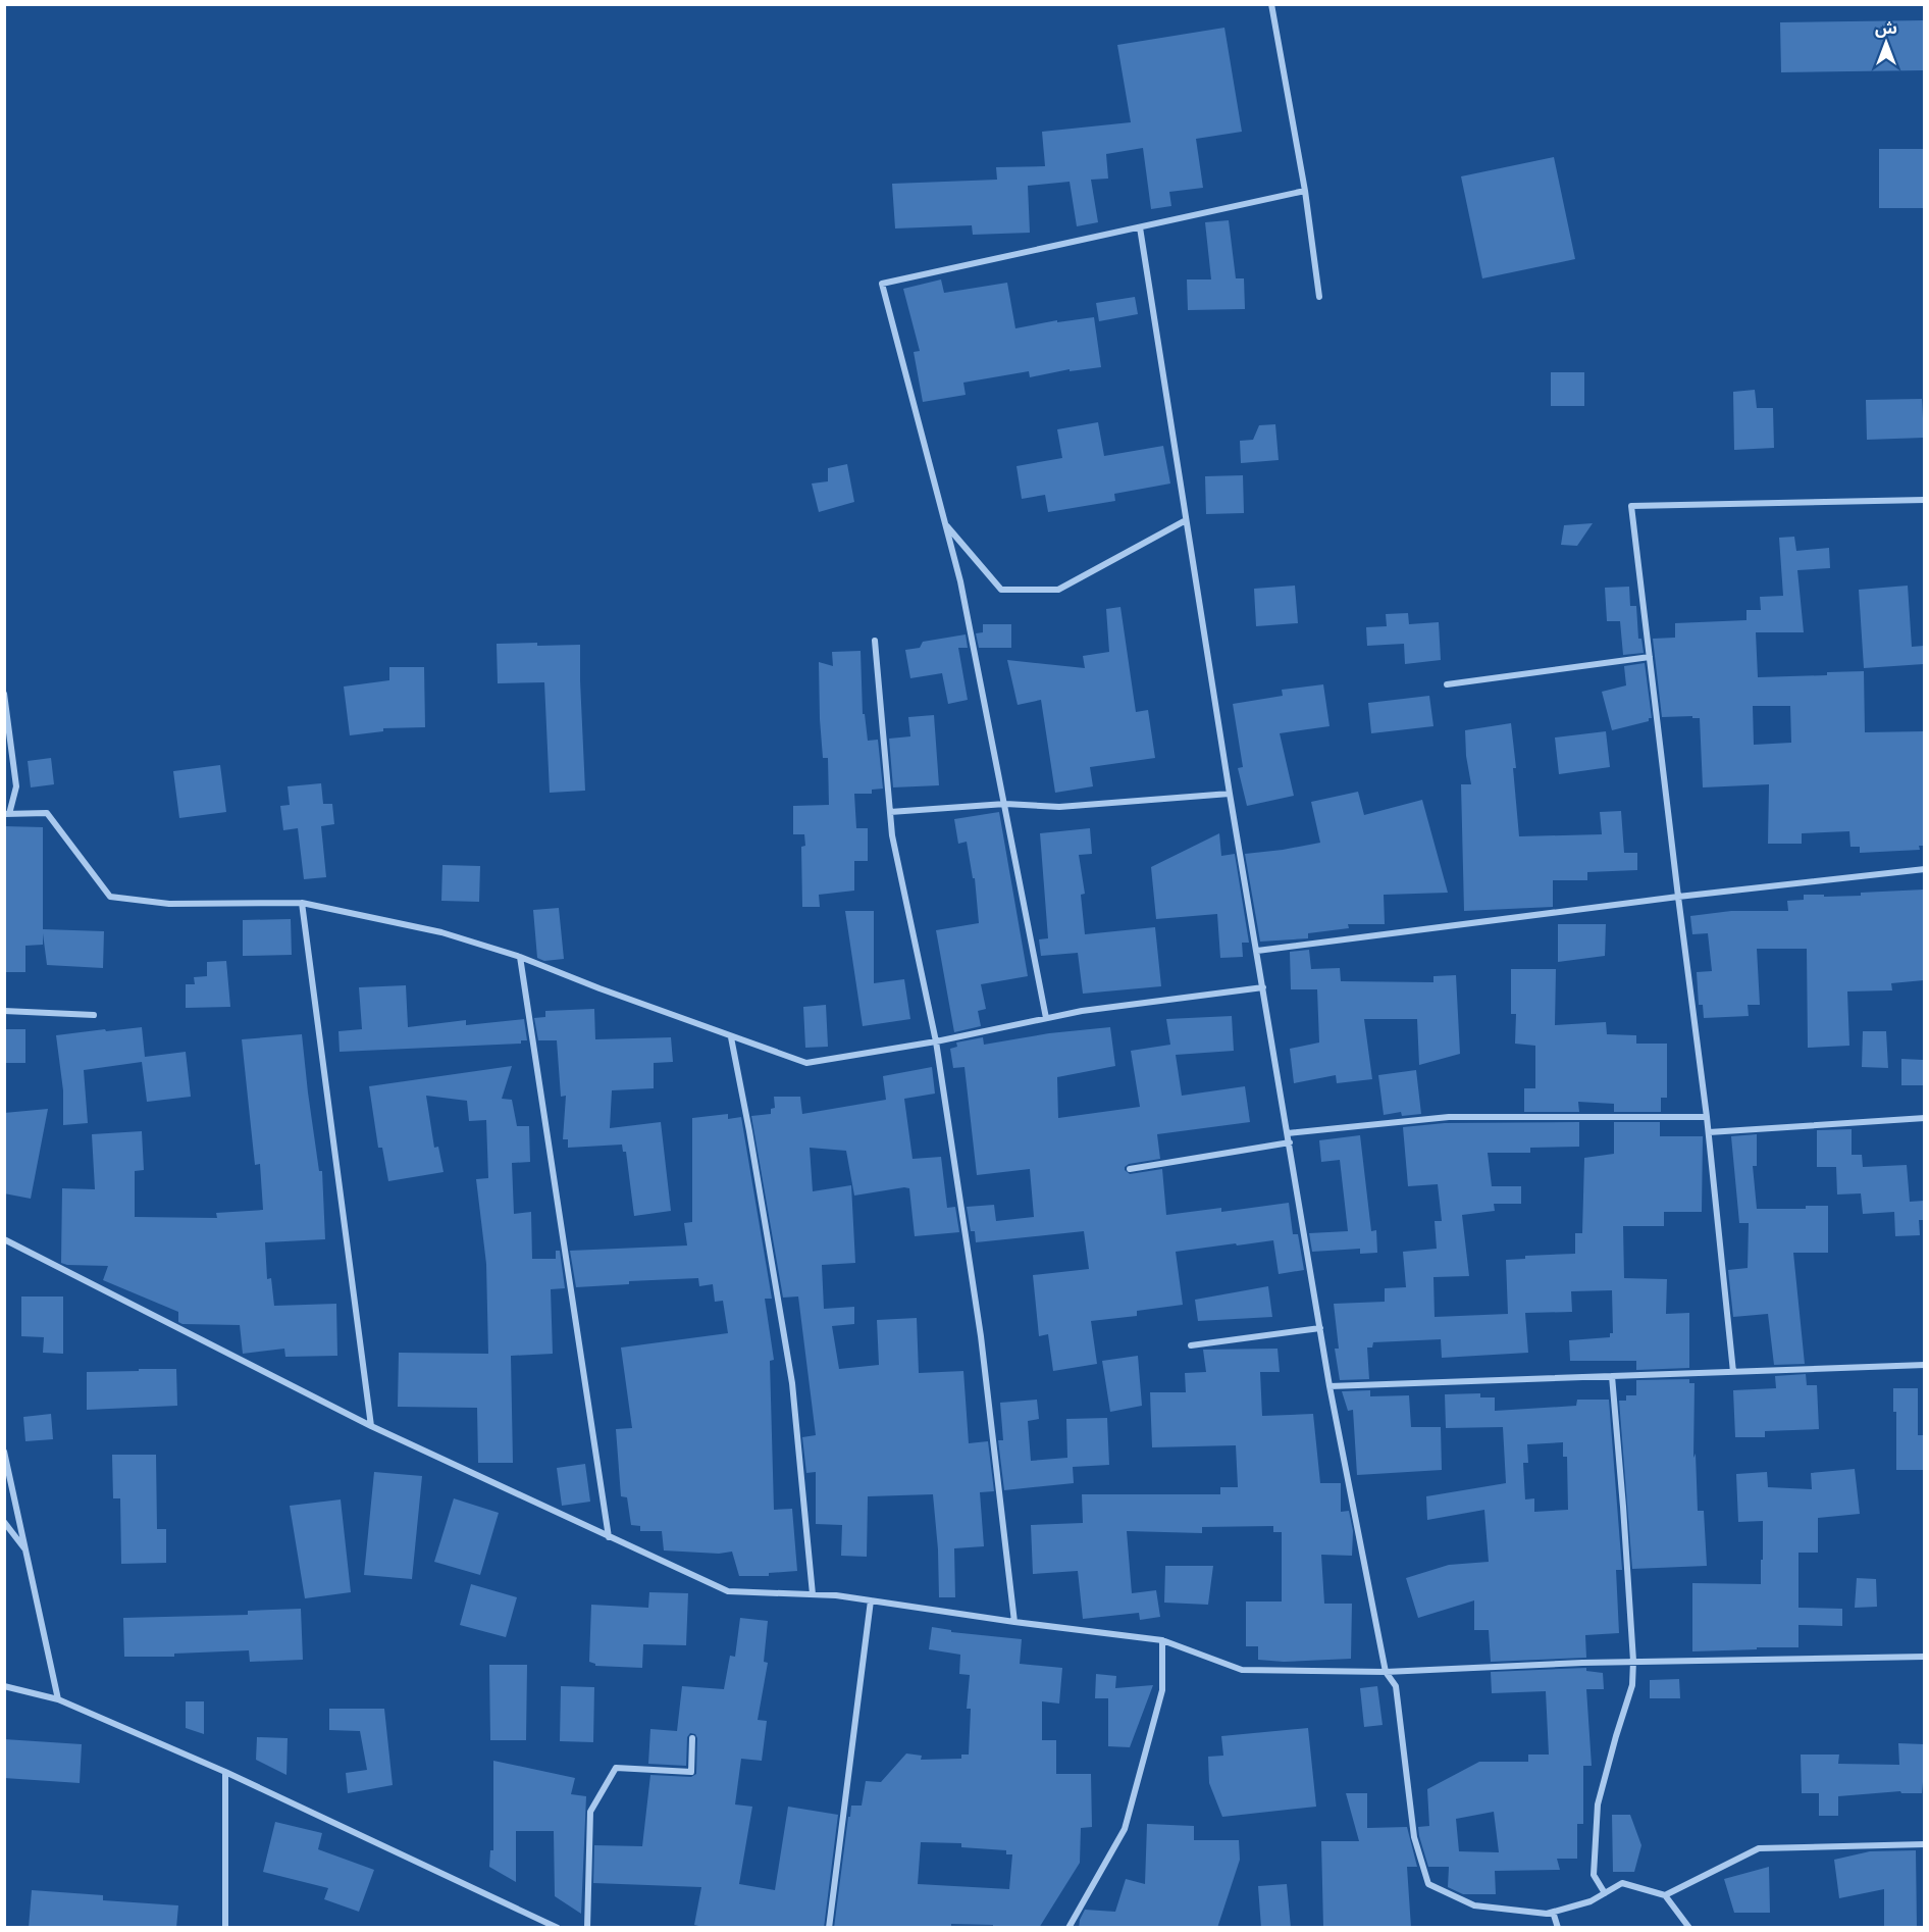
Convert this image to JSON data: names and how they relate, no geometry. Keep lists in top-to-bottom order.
{
  "north": "top"
}
